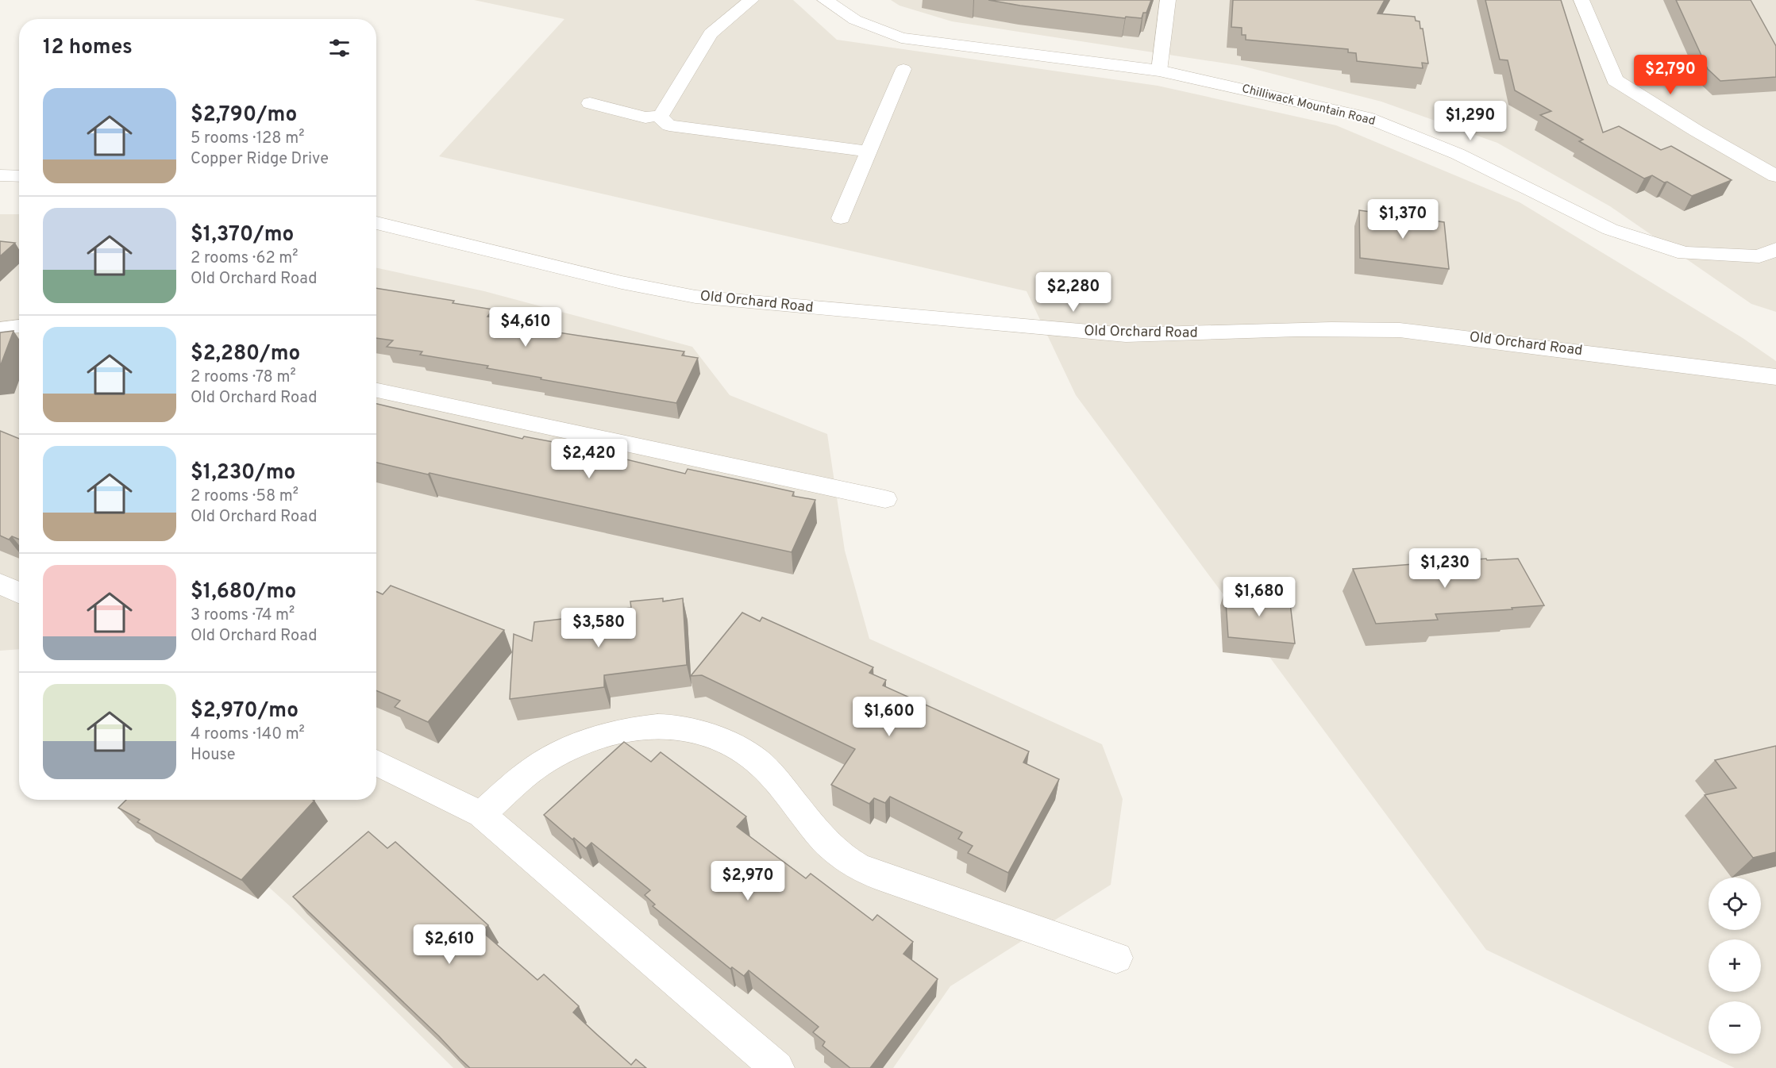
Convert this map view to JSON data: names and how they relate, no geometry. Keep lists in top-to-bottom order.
{
  "streets": {
    "street": ["Chilliwack Mountain Road", "Old Orchard Road"]
  },
  "page": {
    "heading": "12 homes",
    "price": [
      "$2,790",
      "$1,290",
      "$1,370",
      "$2,280",
      "$4,610",
      "$2,420",
      "$1,230",
      "$1,680",
      "$3,580",
      "$1,600",
      "$2,970",
      "$2,610"
    ],
    "list": [
      {
        "name": "$2,790/mo",
        "note": "5 rooms · 128 m² · Copper Ridge Drive"
      },
      {
        "name": "$1,370/mo",
        "note": "2 rooms · 62 m² · Old Orchard Road"
      },
      {
        "name": "$2,280/mo",
        "note": "2 rooms · 78 m² · Old Orchard Road"
      },
      {
        "name": "$1,230/mo",
        "note": "2 rooms · 58 m² · Old Orchard Road"
      },
      {
        "name": "$1,680/mo",
        "note": "3 rooms · 74 m² · Old Orchard Road"
      },
      {
        "name": "$2,970/mo",
        "note": "4 rooms · 140 m² · House"
      }
    ],
    "map_buttons": ["+", "−"]
  }
}
